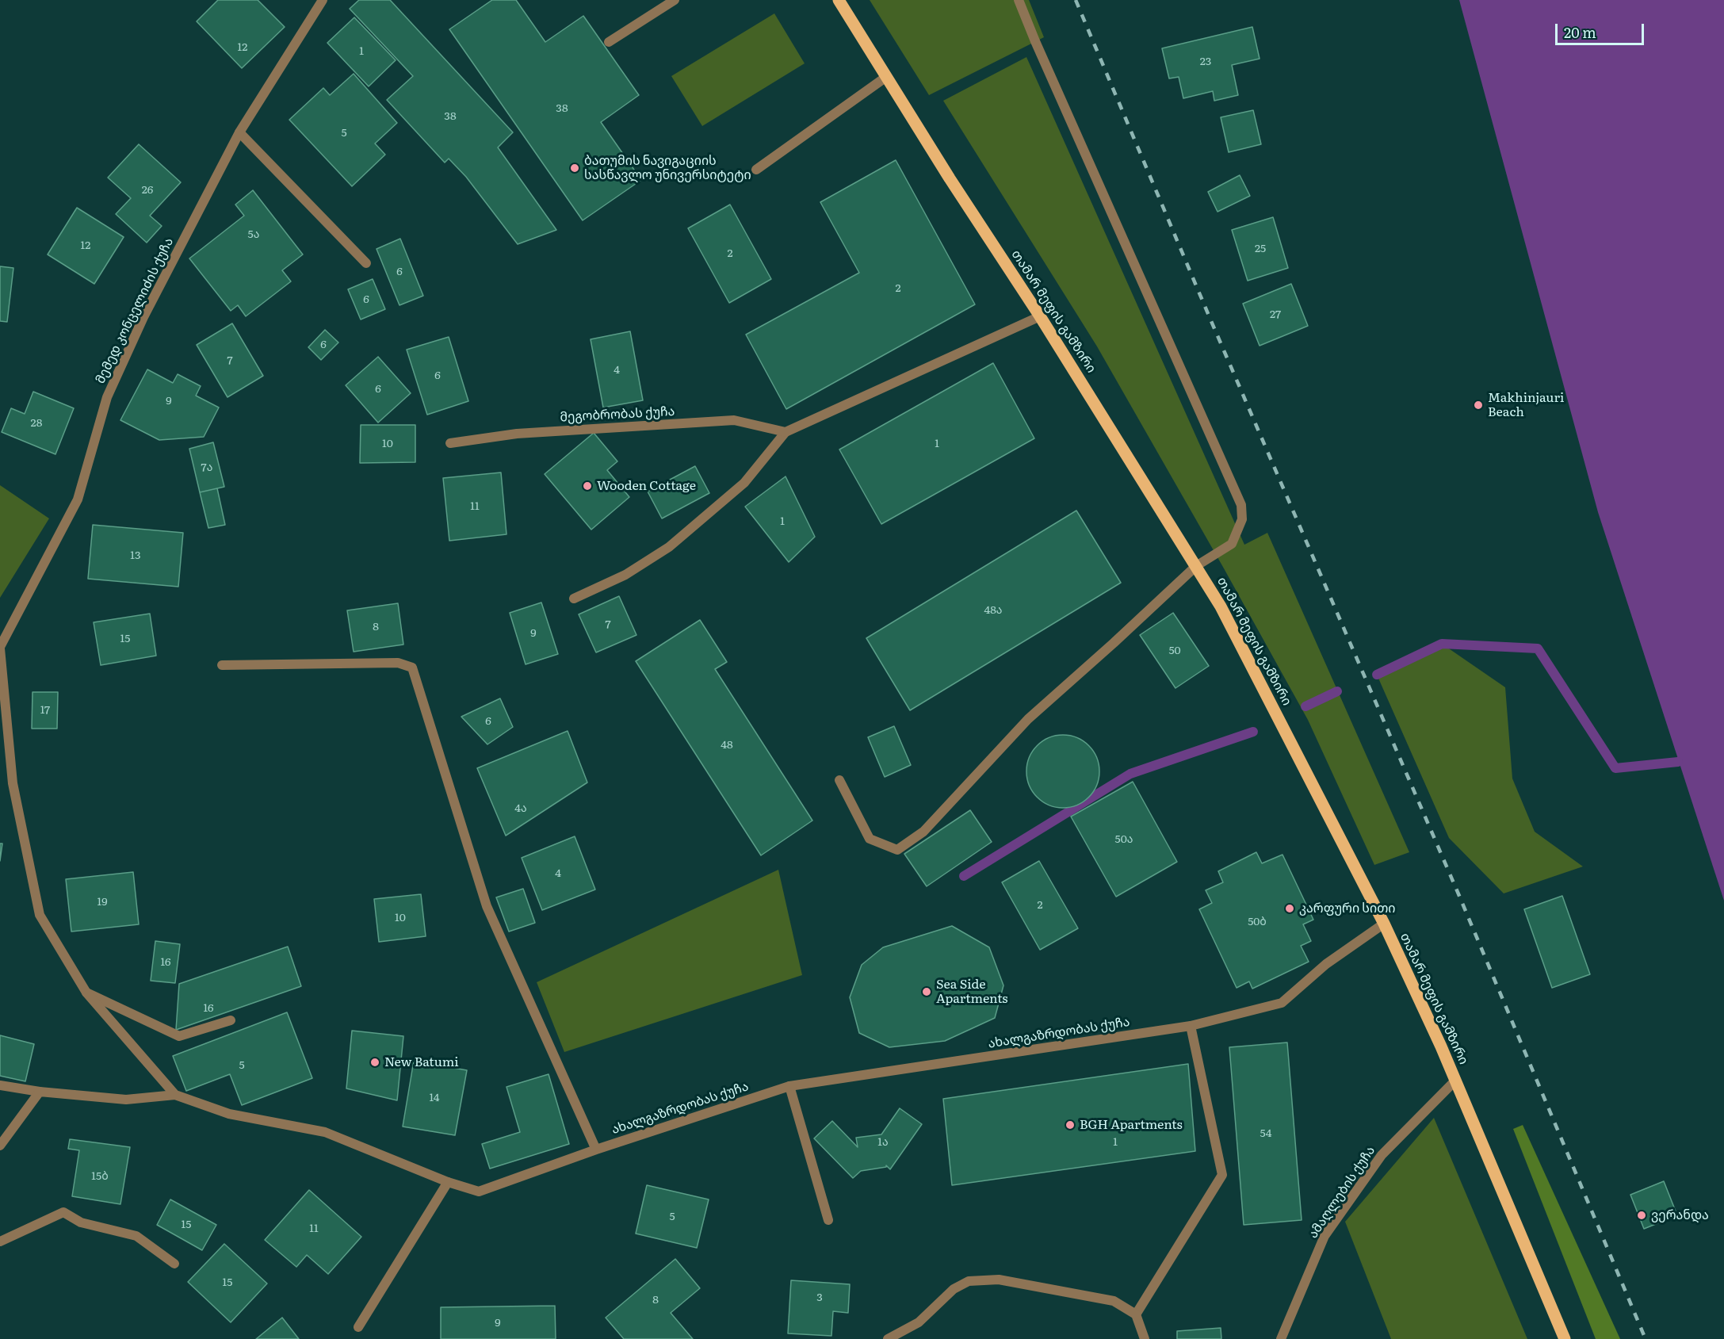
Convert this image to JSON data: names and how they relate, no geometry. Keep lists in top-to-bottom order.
{
  "streets": {
    "main road": ["თამარ მეფის გამზირი"],
    "street": [
      "მემედ კონცელიძის ქუჩა",
      "მეგობრობას ქუჩა",
      "ახალგაზრდობას ქუჩა",
      "ამაღლების ქუჩა"
    ]
  },
  "crossings": [
    ["მემედ კონცელიძის ქუჩა", "ახალგაზრდობას ქუჩა"],
    ["თამარ მეფის გამზირი", "ახალგაზრდობას ქუჩა"],
    ["თამარ მეფის გამზირი", "ამაღლების ქუჩა"]
  ],
  "places": [
    "ბათუმის ნავიგაციის სასწავლო უნივერსიტეტი",
    "Makhinjauri Beach",
    "Wooden Cottage",
    "კარფური სითი",
    "Sea Side Apartments",
    "New Batumi",
    "BGH Apartments",
    "ვერანდა"
  ],
  "house_numbers": [
    "12",
    "1",
    "23",
    "38",
    "38",
    "5",
    "26",
    "5ა",
    "12",
    "25",
    "2",
    "6",
    "2",
    "6",
    "27",
    "6",
    "7",
    "4",
    "6",
    "6",
    "9",
    "28",
    "10",
    "1",
    "7ა",
    "11",
    "1",
    "13",
    "48ა",
    "7",
    "8",
    "9",
    "15",
    "50",
    "17",
    "6",
    "48",
    "4ა",
    "50ა",
    "4",
    "19",
    "2",
    "10",
    "50ბ",
    "16",
    "16",
    "5",
    "14",
    "54",
    "1ა",
    "1",
    "15ბ",
    "5",
    "15",
    "11",
    "15",
    "3",
    "8",
    "9"
  ],
  "scale_bar": "20 m"
}
